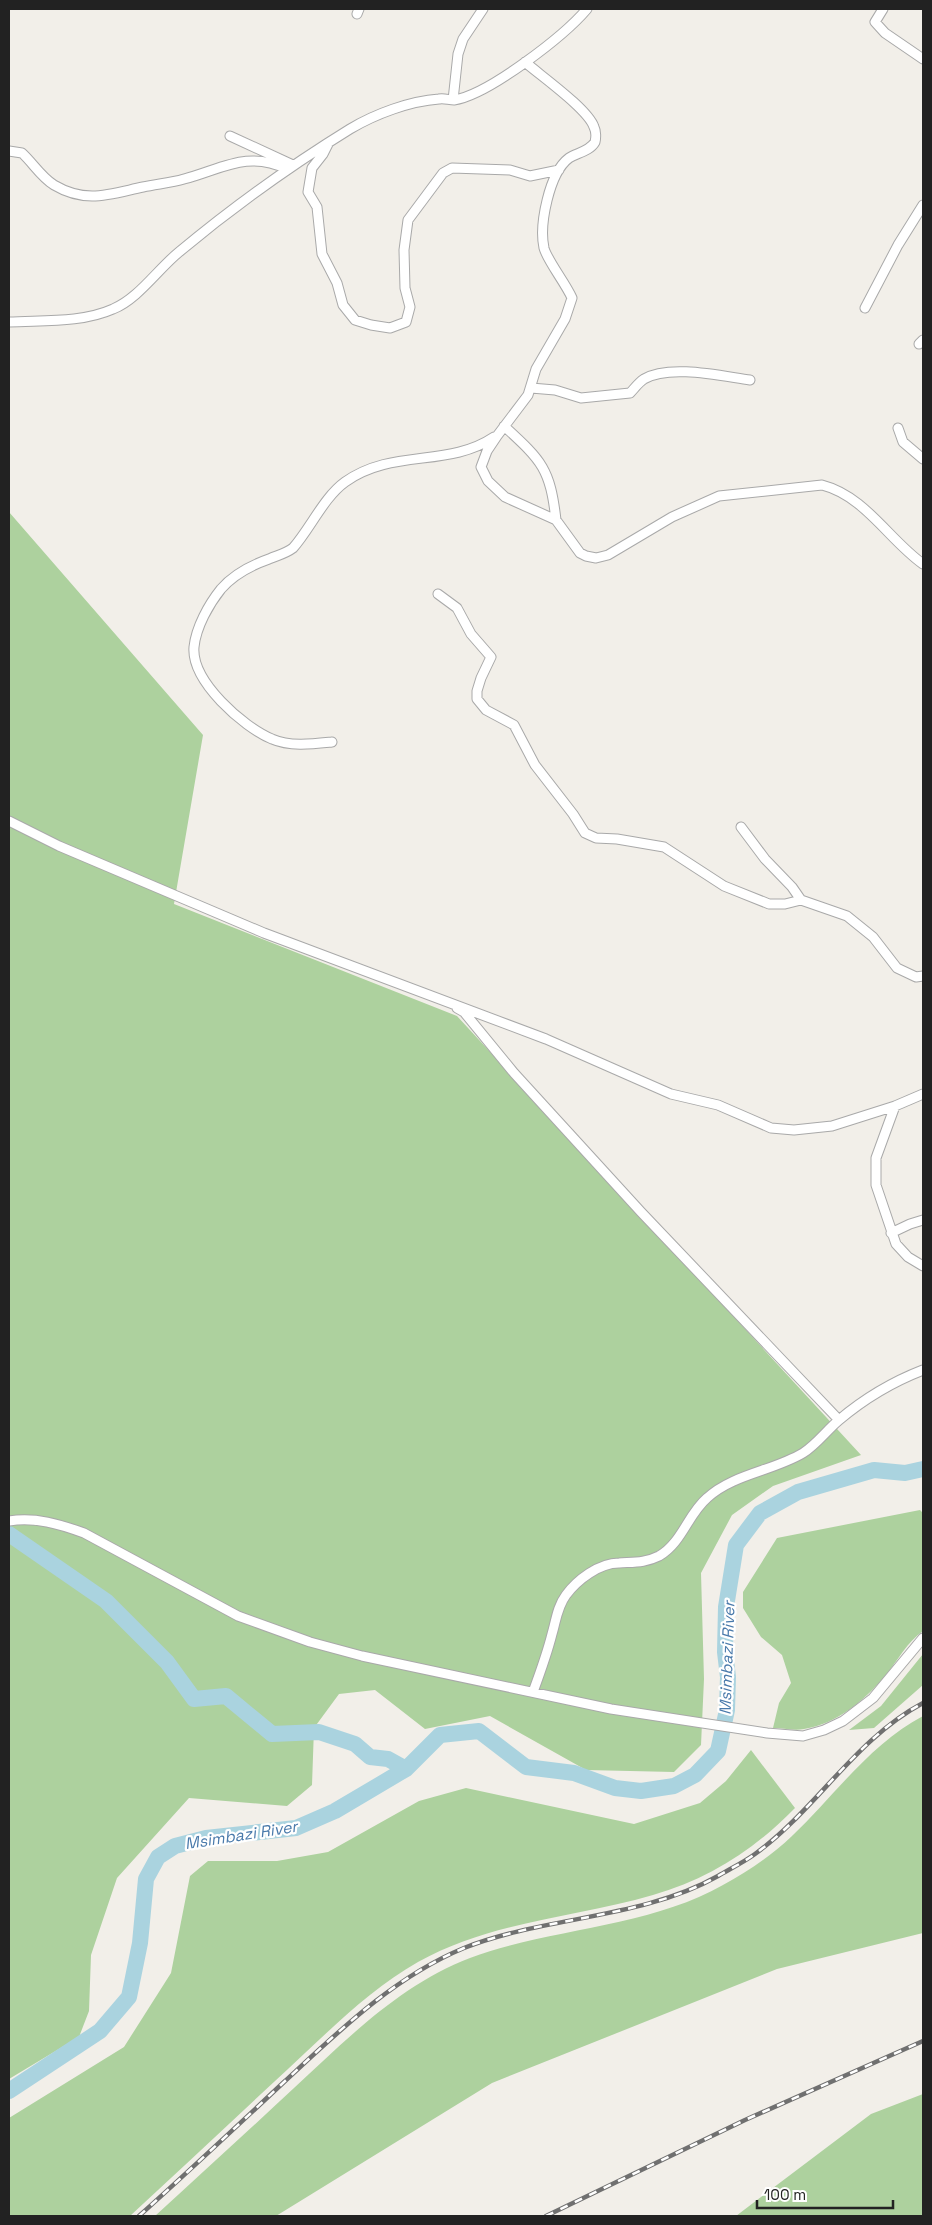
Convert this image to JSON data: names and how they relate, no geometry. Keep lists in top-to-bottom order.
{
  "water": ["Msimbazi River"],
  "scale_bar": "100 m"
}
